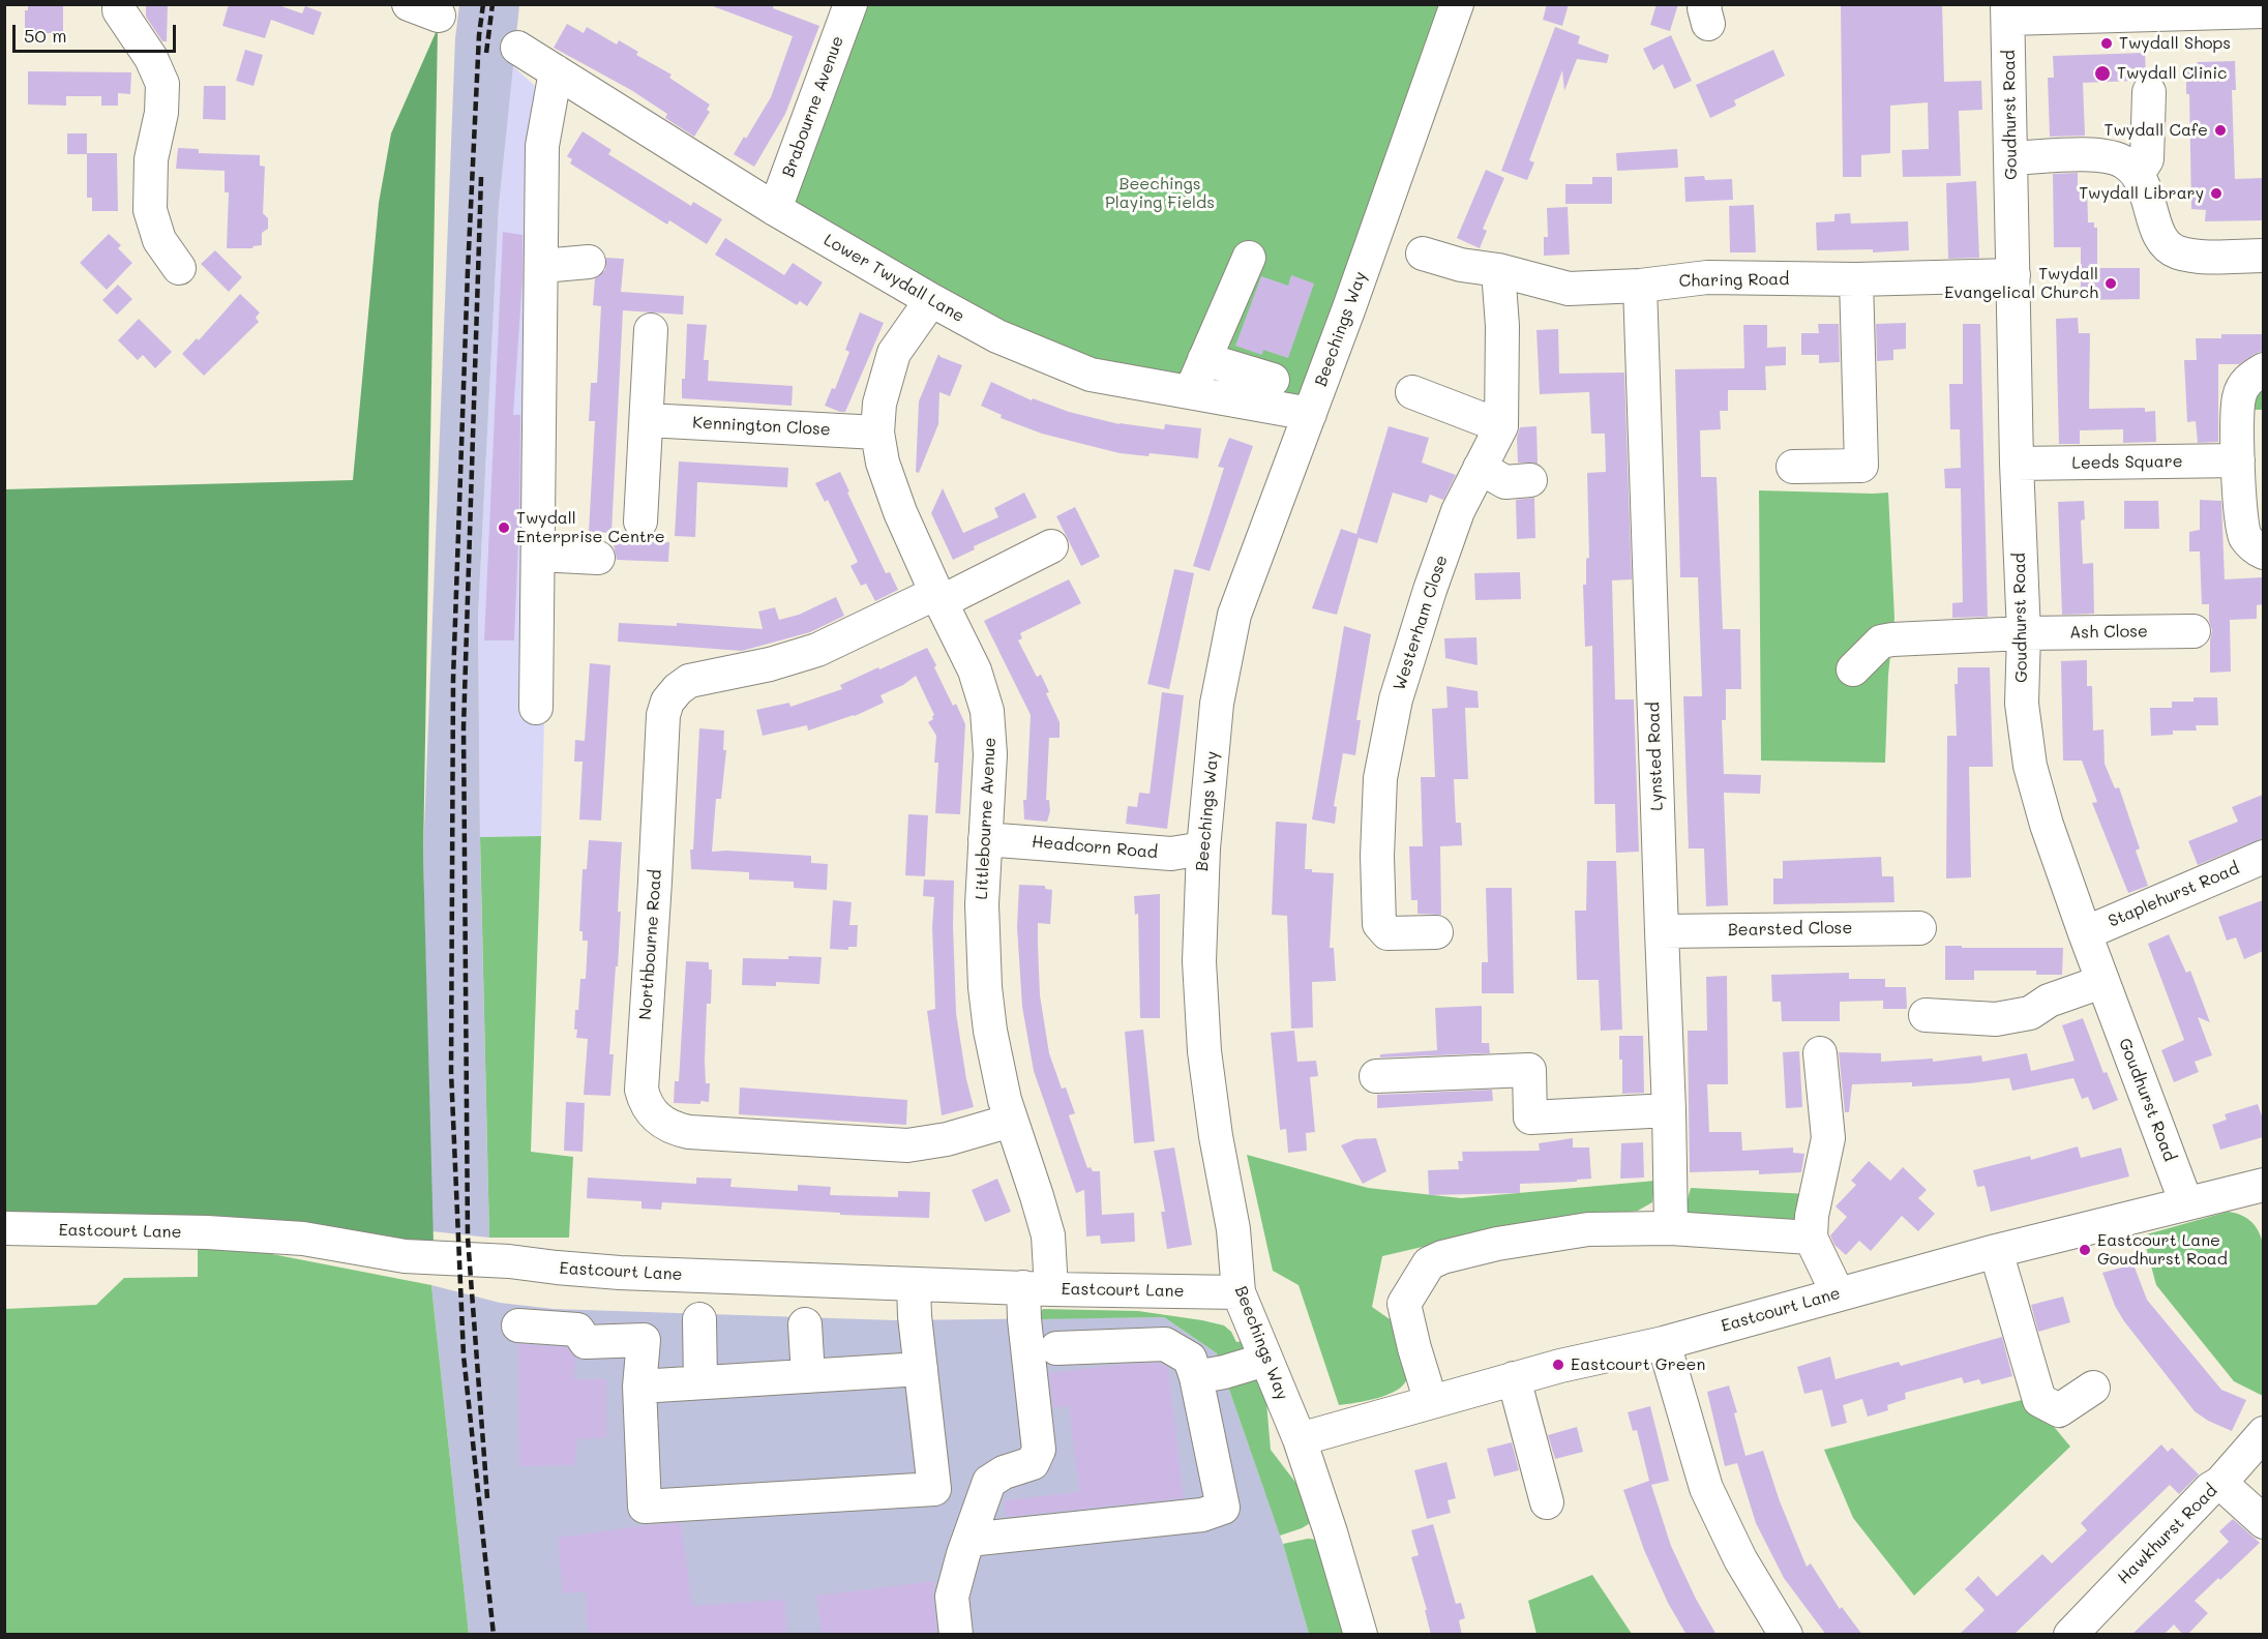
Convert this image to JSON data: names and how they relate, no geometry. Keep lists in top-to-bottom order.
{
  "streets": {
    "street": [
      "Brabourne Avenue",
      "Goudhurst Road",
      "Lower Twydall Lane",
      "Charing Road",
      "Beechings Way",
      "Kennington Close",
      "Leeds Square",
      "Westerham Close",
      "Ash Close",
      "Lynsted Road",
      "Littlebourne Avenue",
      "Headcorn Road",
      "Staplehurst Road",
      "Bearsted Close",
      "Northbourne Road",
      "Eastcourt Lane",
      "Hawkhurst Road"
    ]
  },
  "crossings": [
    ["Brabourne Avenue", "Lower Twydall Lane"],
    ["Goudhurst Road", "Charing Road"],
    ["Goudhurst Road", "Leeds Square"],
    ["Goudhurst Road", "Ash Close"],
    ["Goudhurst Road", "Staplehurst Road"],
    ["Goudhurst Road", "Eastcourt Lane"],
    ["Lower Twydall Lane", "Beechings Way"],
    ["Lower Twydall Lane", "Littlebourne Avenue"],
    ["Charing Road", "Westerham Close"],
    ["Charing Road", "Lynsted Road"],
    ["Beechings Way", "Headcorn Road"],
    ["Beechings Way", "Eastcourt Lane"],
    ["Kennington Close", "Littlebourne Avenue"],
    ["Lynsted Road", "Bearsted Close"],
    ["Littlebourne Avenue", "Headcorn Road"],
    ["Littlebourne Avenue", "Northbourne Road"],
    ["Littlebourne Avenue", "Eastcourt Lane"]
  ],
  "parks": ["Beechings Playing Fields"],
  "places": [
    "Twydall Shops",
    "Twydall Clinic",
    "Twydall Cafe",
    "Twydall Library",
    "Twydall Evangelical Church",
    "Twydall Enterprise Centre",
    "Eastcourt Lane Goudhurst Road",
    "Eastcourt Green"
  ],
  "scale_bar": "50 m"
}
